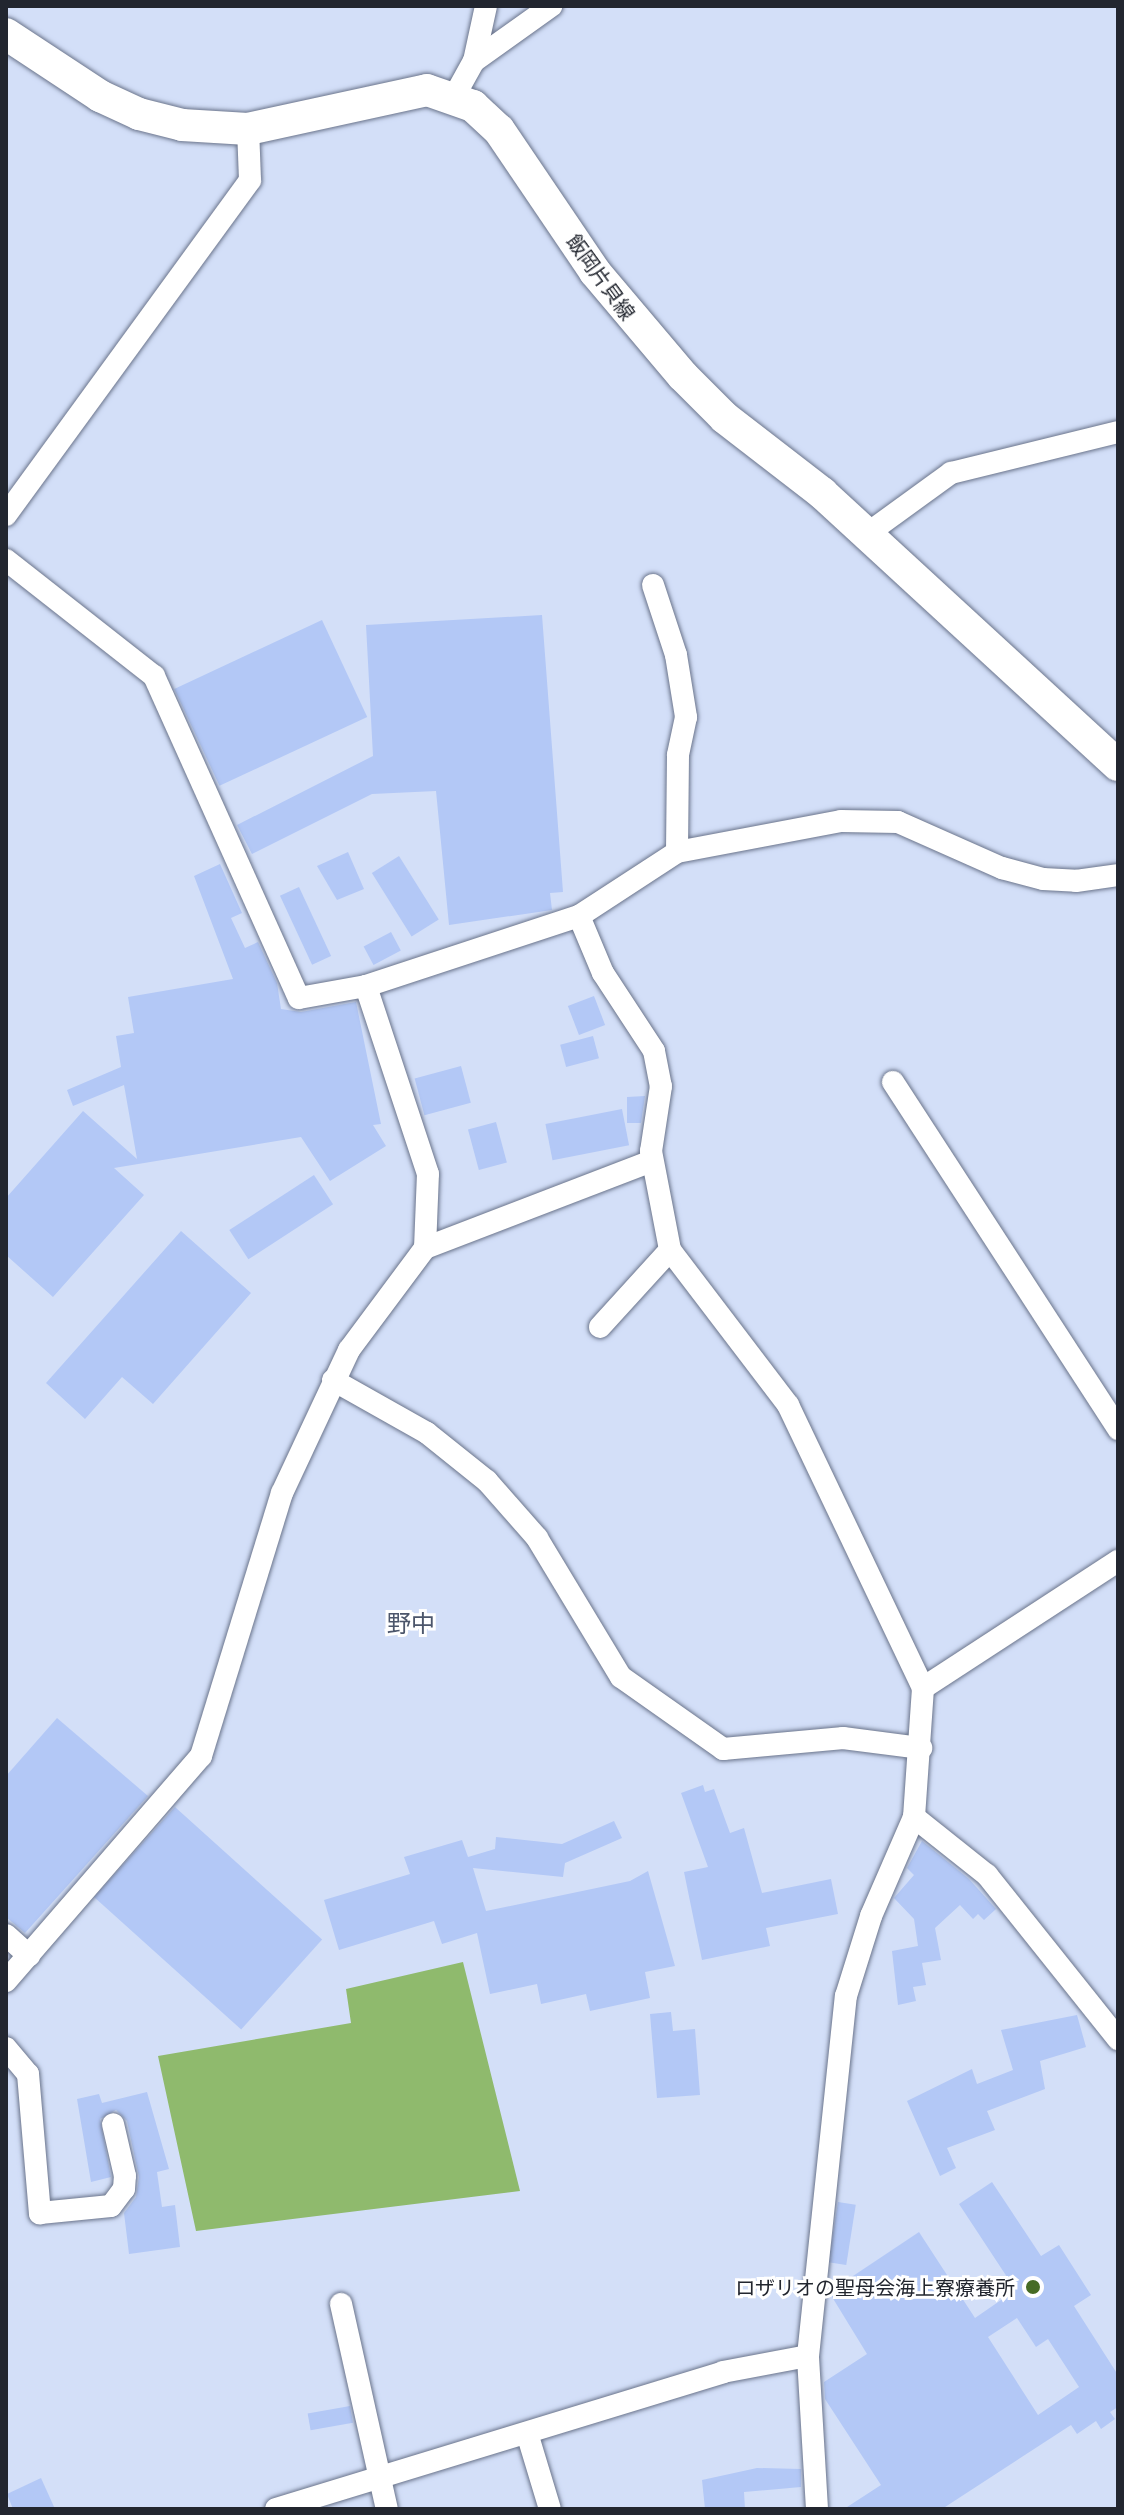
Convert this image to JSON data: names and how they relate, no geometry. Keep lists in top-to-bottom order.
{
  "streets": {
    "main road": ["飯岡片貝線"]
  },
  "districts": ["野中"],
  "places": ["ロザリオの聖母会海上寮療養所"]
}
